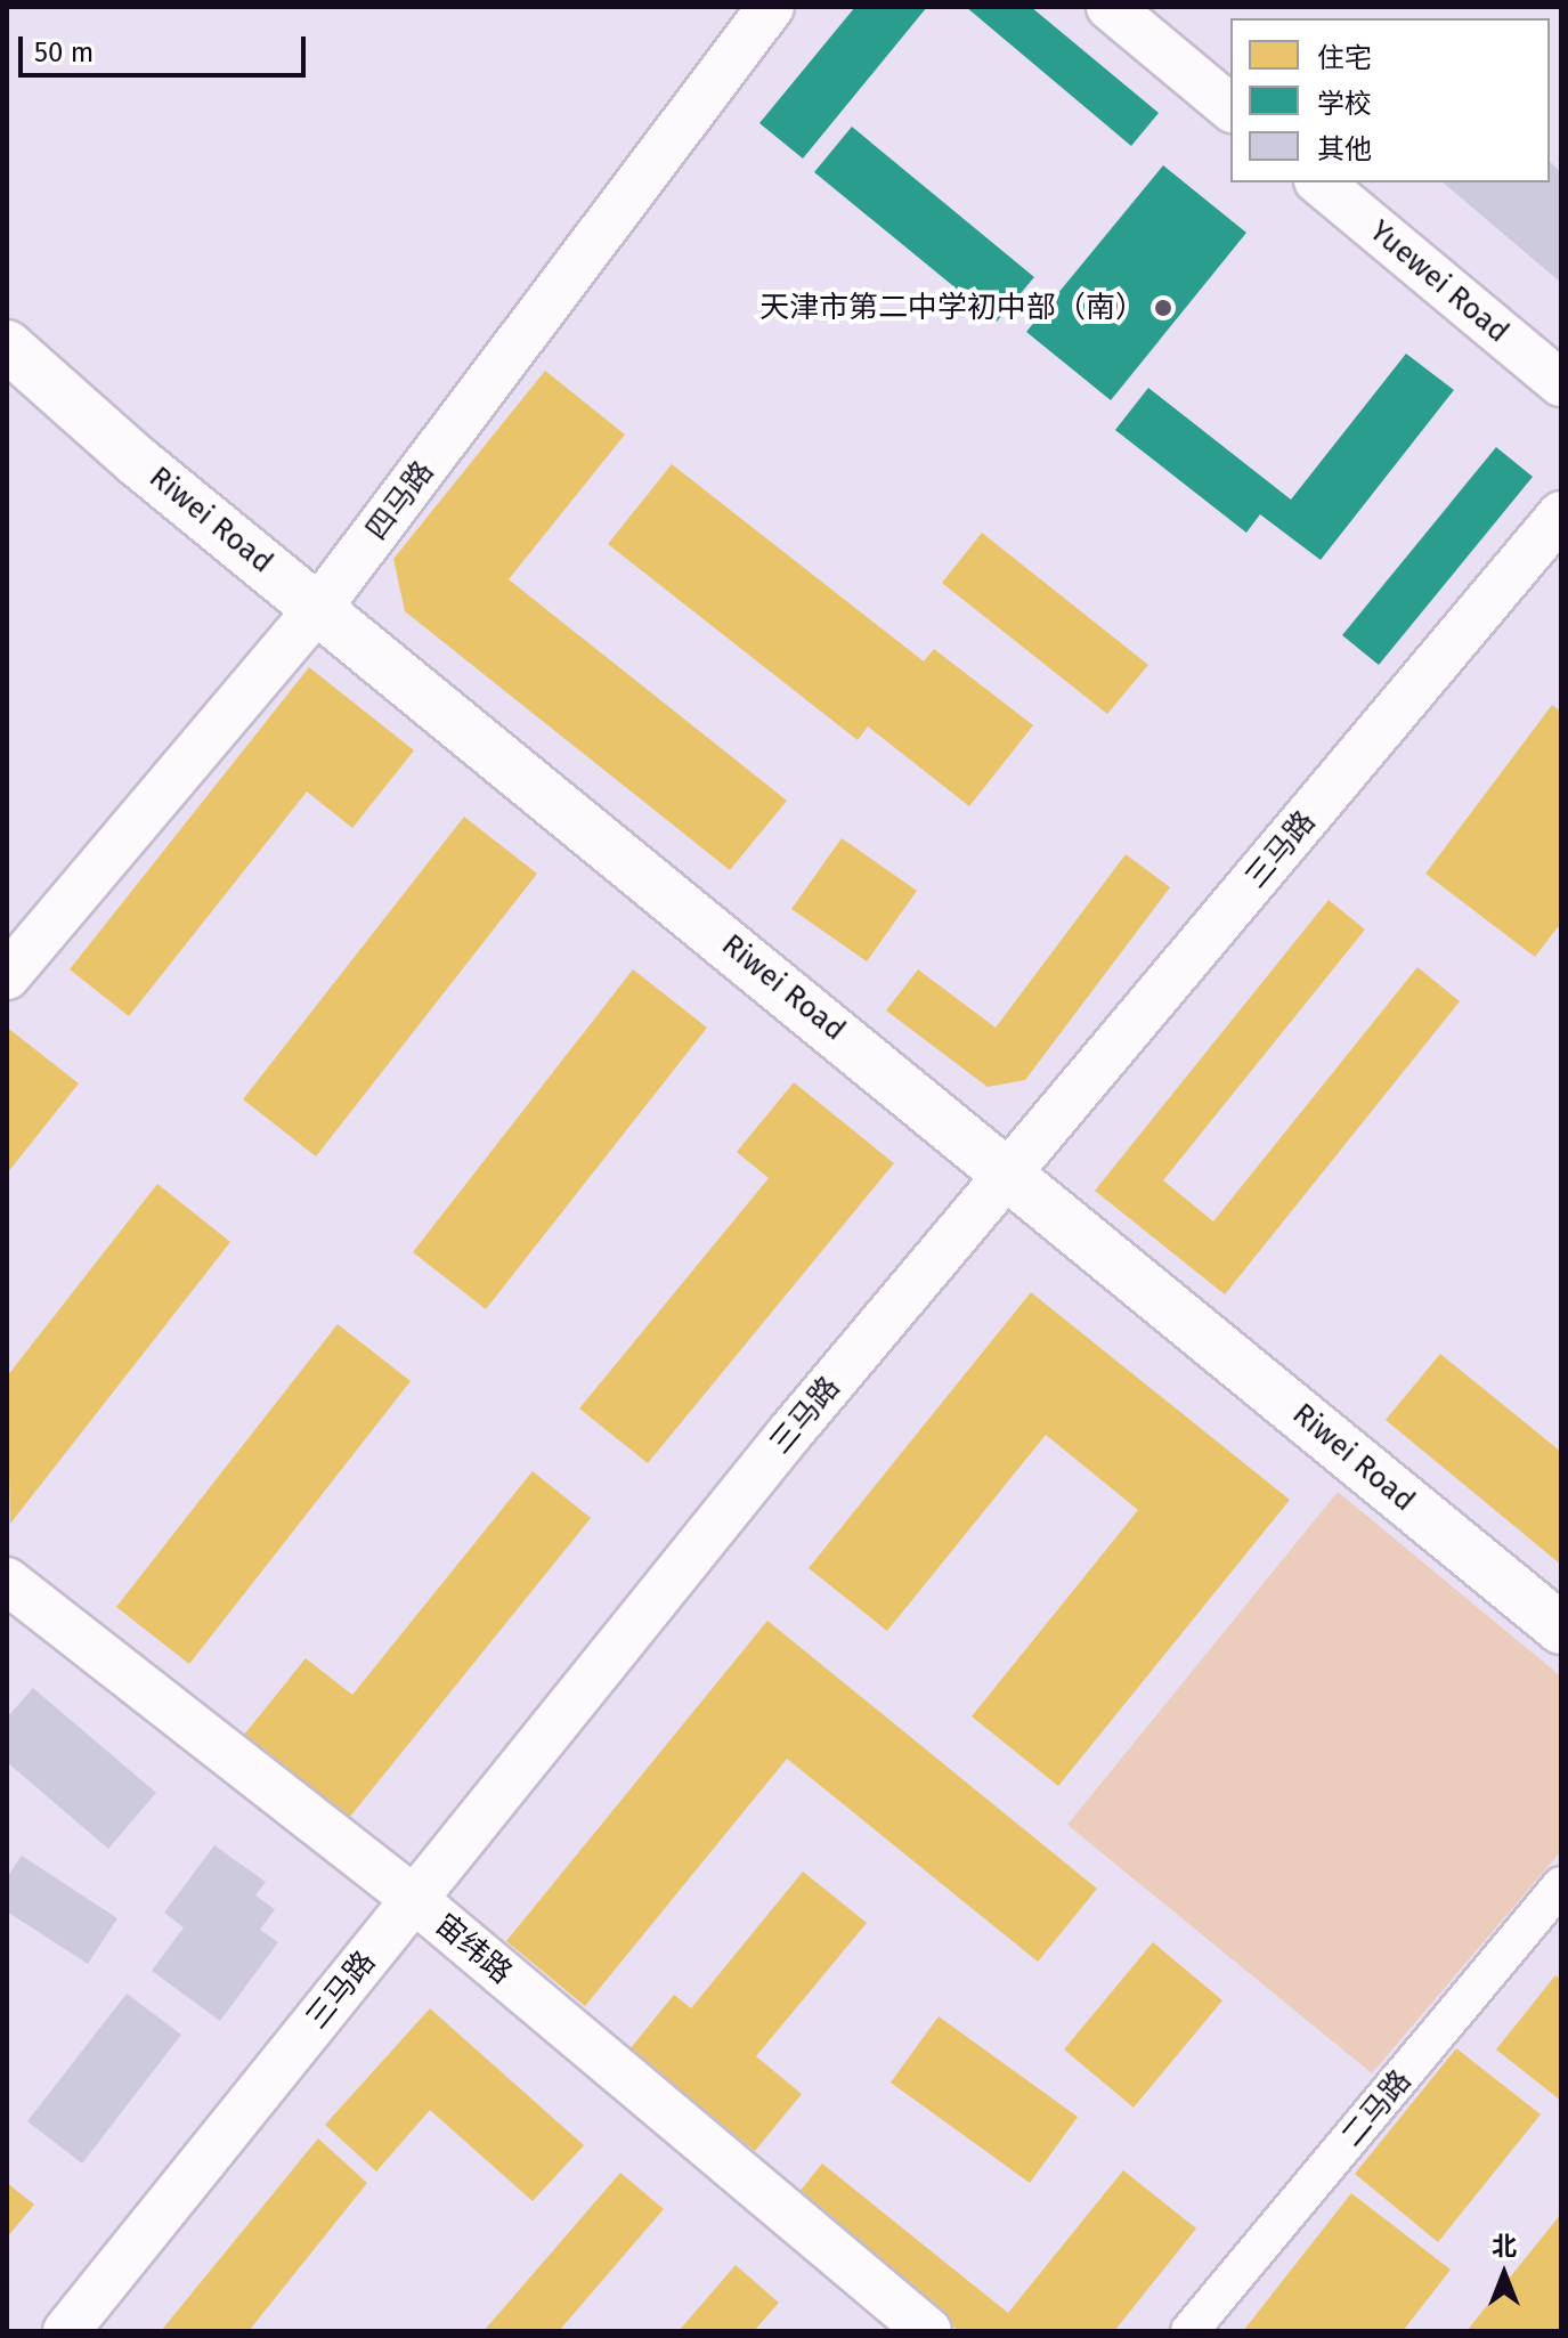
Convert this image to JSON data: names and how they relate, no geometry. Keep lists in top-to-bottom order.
{
  "streets": {
    "main road": ["Riwei Road"],
    "street": [
      "Yuewei Road",
      "四马路",
      "三马路",
      "宙纬路",
      "二马路"
    ]
  },
  "crossings": [
    ["四马路", "Riwei Road"],
    ["Riwei Road", "三马路"],
    ["三马路", "宙纬路"]
  ],
  "places": ["天津市第二中学初中部（南）"],
  "legend": ["住宅", "学校", "其他"],
  "scale_bar": "50 m",
  "north": "top"
}
